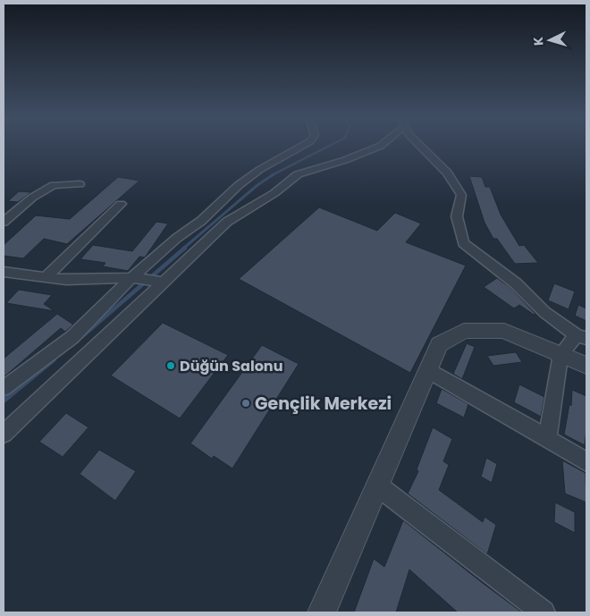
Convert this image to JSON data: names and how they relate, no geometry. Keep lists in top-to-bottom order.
{
  "places": ["Düğün Salonu", "Gençlik Merkezi"],
  "north": "left"
}
